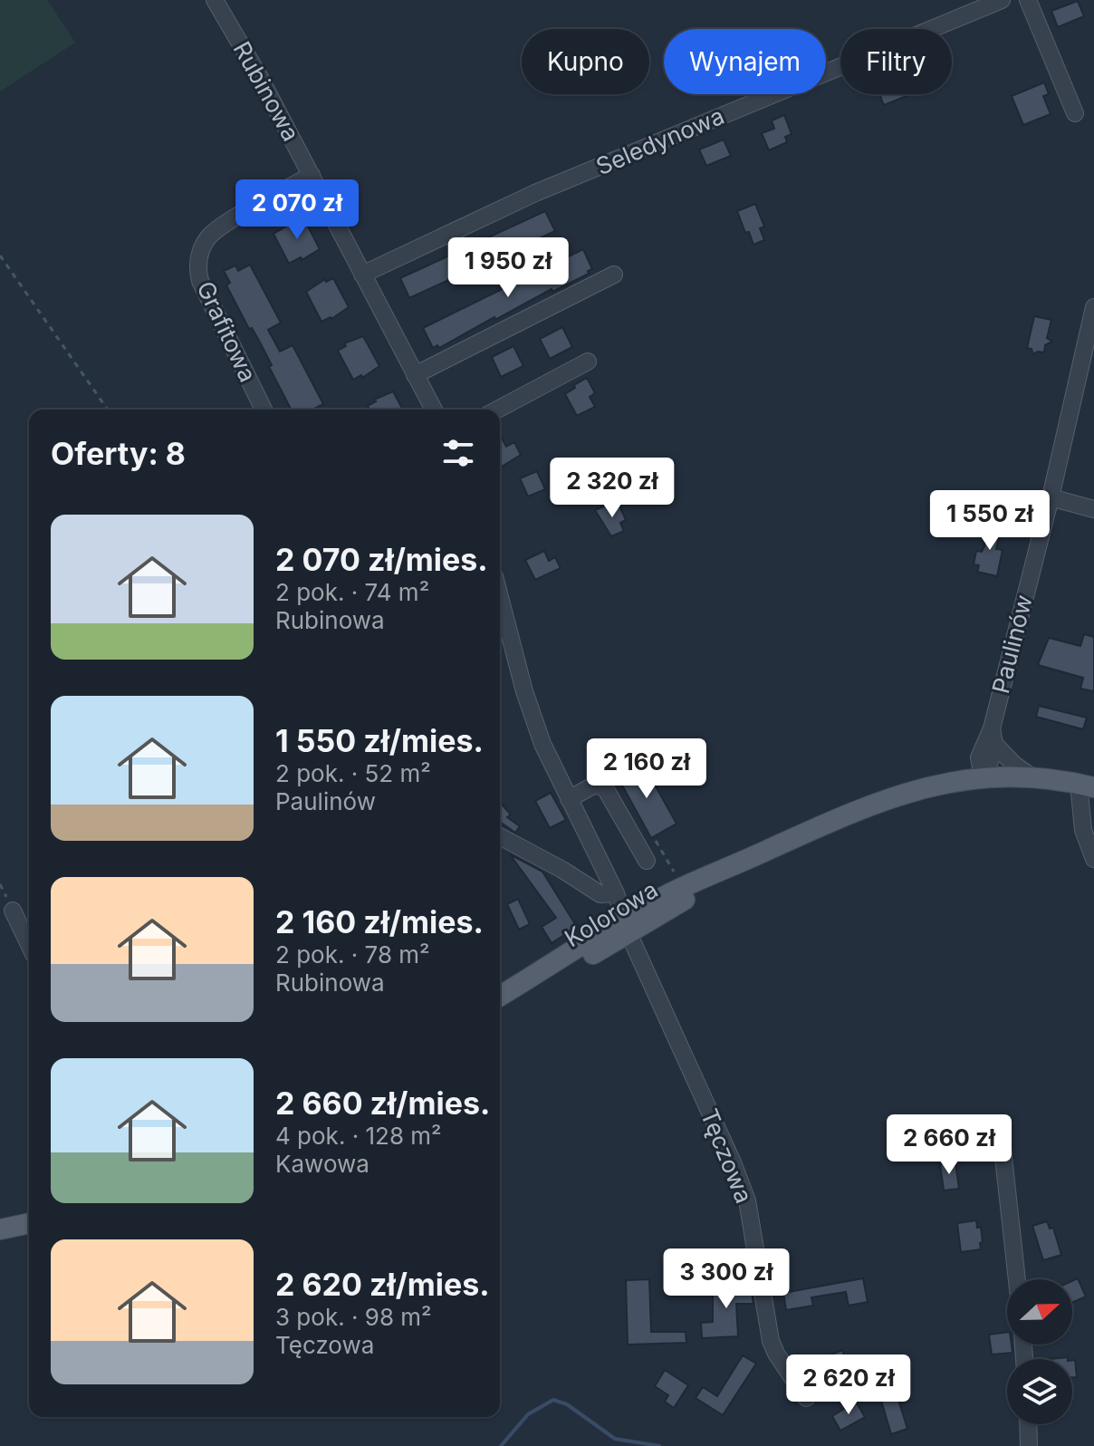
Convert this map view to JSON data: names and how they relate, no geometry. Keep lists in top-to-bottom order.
{
  "streets": {
    "main road": ["Kolorowa"],
    "street": [
      "Rubinowa",
      "Seledynowa",
      "Grafitowa",
      "Paulinów",
      "Tęczowa"
    ]
  },
  "crossings": [
    ["Rubinowa", "Seledynowa"],
    ["Rubinowa", "Grafitowa"],
    ["Paulinów", "Kolorowa"],
    ["Kolorowa", "Tęczowa"]
  ],
  "north": "right",
  "page": {
    "chip": ["Kupno", "Wynajem", "Filtry"],
    "price": [
      "2 070 zł",
      "1 950 zł",
      "2 320 zł",
      "1 550 zł",
      "2 160 zł",
      "2 660 zł",
      "3 300 zł",
      "2 620 zł"
    ],
    "heading": "Oferty: 8",
    "list": [
      {
        "name": "2 070 zł/mies.",
        "note": "2 pok. · 74 m² · Rubinowa"
      },
      {
        "name": "1 550 zł/mies.",
        "note": "2 pok. · 52 m² · Paulinów"
      },
      {
        "name": "2 160 zł/mies.",
        "note": "2 pok. · 78 m² · Rubinowa"
      },
      {
        "name": "2 660 zł/mies.",
        "note": "4 pok. · 128 m² · Kawowa"
      },
      {
        "name": "2 620 zł/mies.",
        "note": "3 pok. · 98 m² · Tęczowa"
      }
    ]
  }
}
